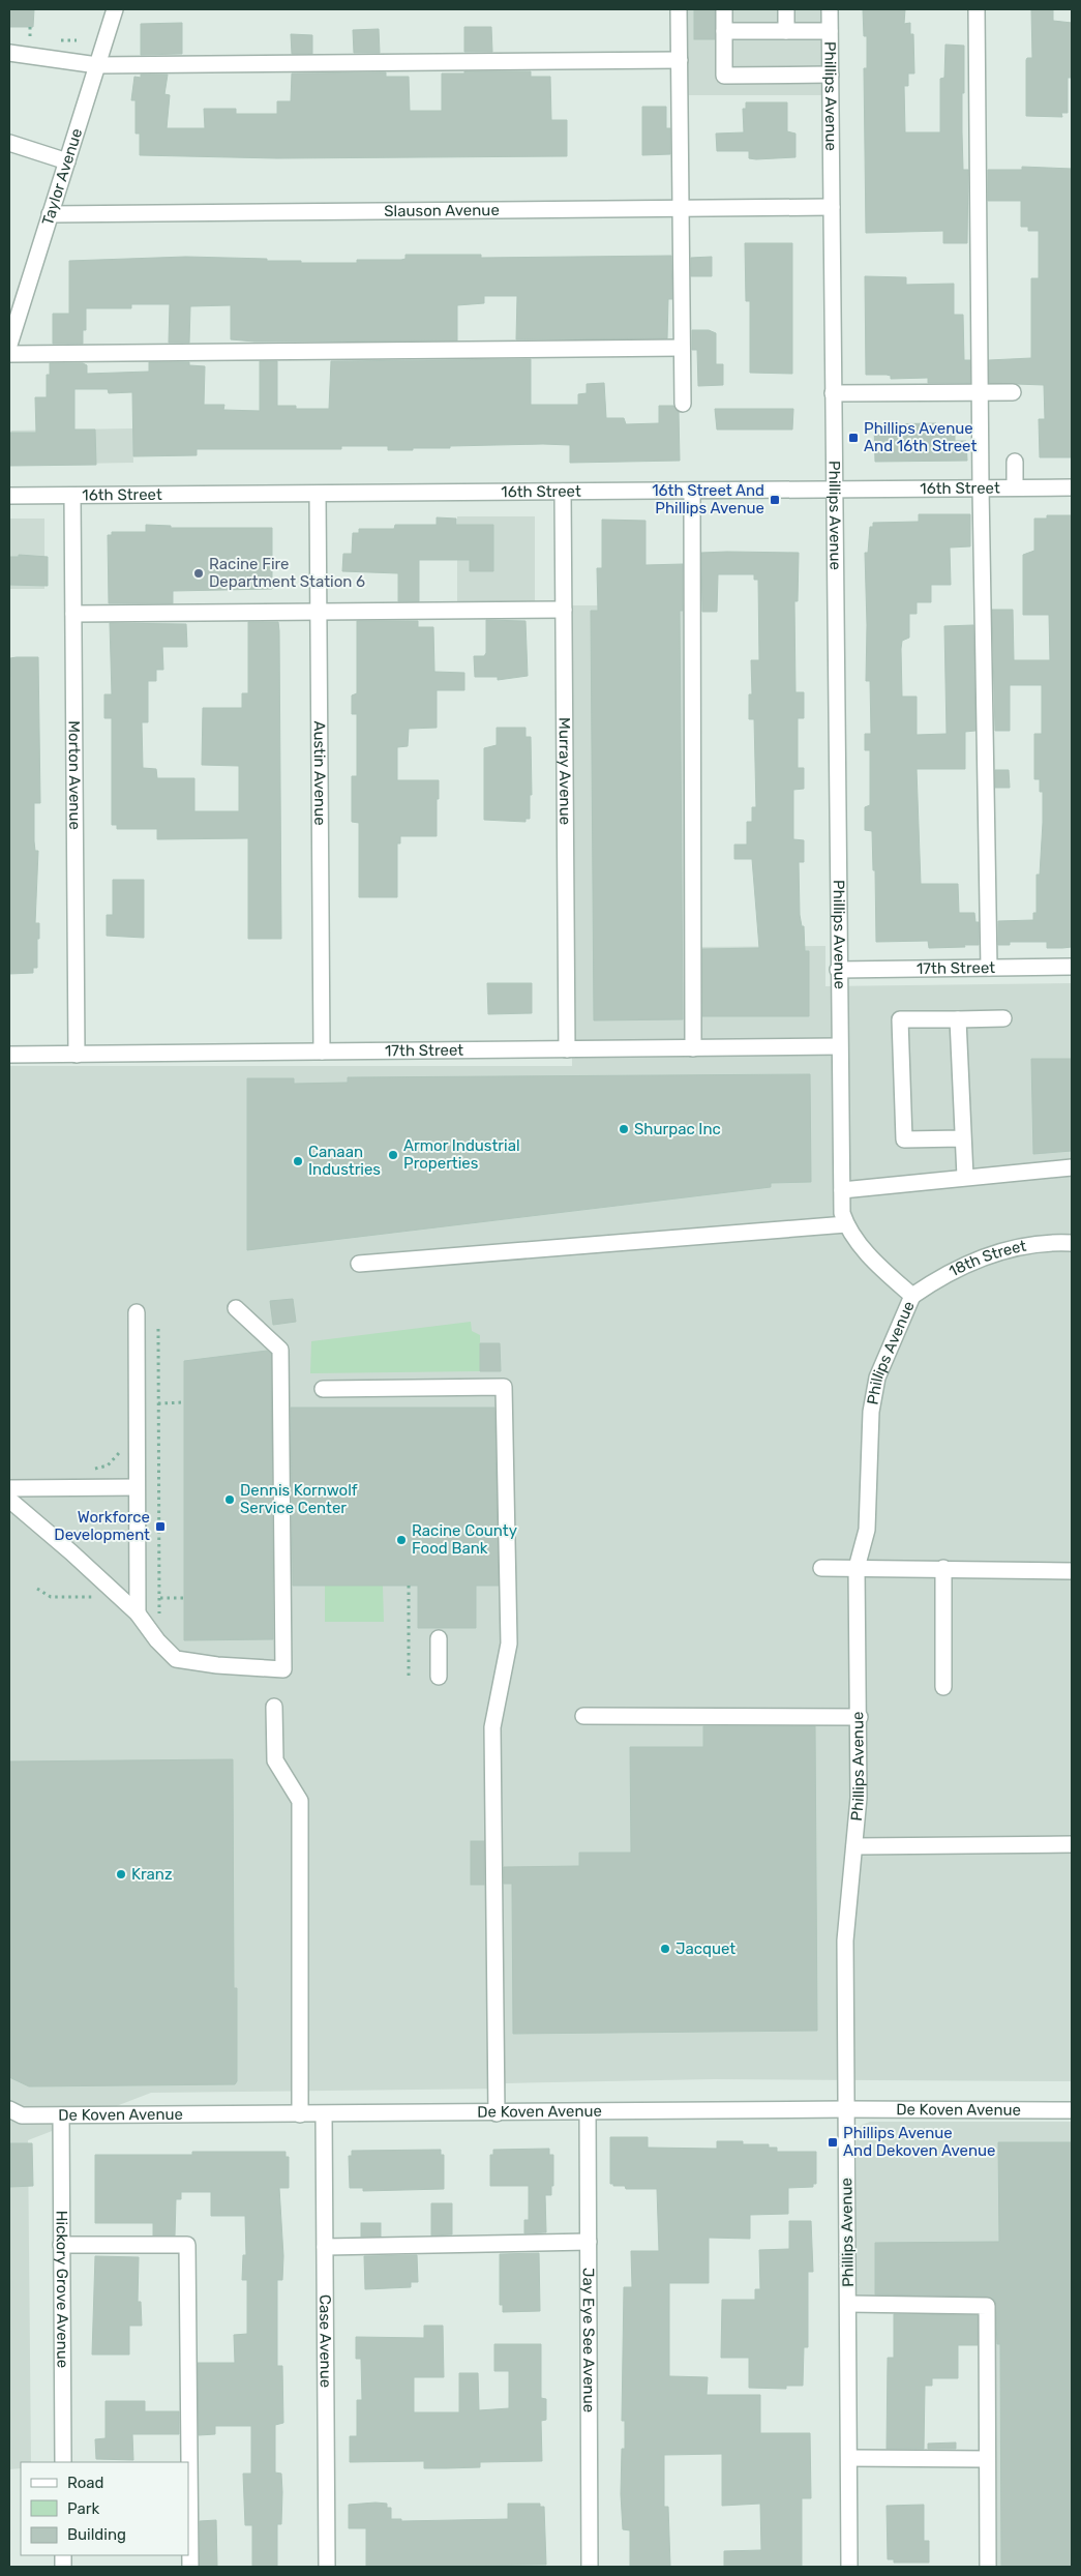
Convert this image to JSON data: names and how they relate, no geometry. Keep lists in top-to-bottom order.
{
  "streets": {
    "street": [
      "Phillips Avenue",
      "Taylor Avenue",
      "Slauson Avenue",
      "16th Street",
      "Murray Avenue",
      "Austin Avenue",
      "Morton Avenue",
      "17th Street",
      "18th Street",
      "De Koven Avenue",
      "Hickory Grove Avenue",
      "Case Avenue",
      "Jay Eye See Avenue"
    ]
  },
  "crossings": [
    ["Phillips Avenue", "Slauson Avenue"],
    ["Phillips Avenue", "16th Street"],
    ["Phillips Avenue", "17th Street"],
    ["Phillips Avenue", "18th Street"],
    ["Phillips Avenue", "De Koven Avenue"],
    ["Taylor Avenue", "Slauson Avenue"],
    ["16th Street", "Murray Avenue"],
    ["16th Street", "Austin Avenue"],
    ["16th Street", "Morton Avenue"],
    ["Murray Avenue", "17th Street"],
    ["Austin Avenue", "17th Street"],
    ["Morton Avenue", "17th Street"],
    ["De Koven Avenue", "Hickory Grove Avenue"],
    ["De Koven Avenue", "Case Avenue"],
    ["De Koven Avenue", "Jay Eye See Avenue"]
  ],
  "places": {
    "transit": [
      "Phillips Avenue And 16th Street",
      "16th Street And Phillips Avenue",
      "Workforce Development",
      "Phillips Avenue And Dekoven Avenue"
    ],
    "other": [
      "Racine Fire Department Station 6",
      "Shurpac Inc",
      "Armor Industrial Properties",
      "Canaan Industries",
      "Dennis Kornwolf Service Center",
      "Racine County Food Bank",
      "Kranz",
      "Jacquet"
    ]
  },
  "legend": ["Road", "Park", "Building"]
}
